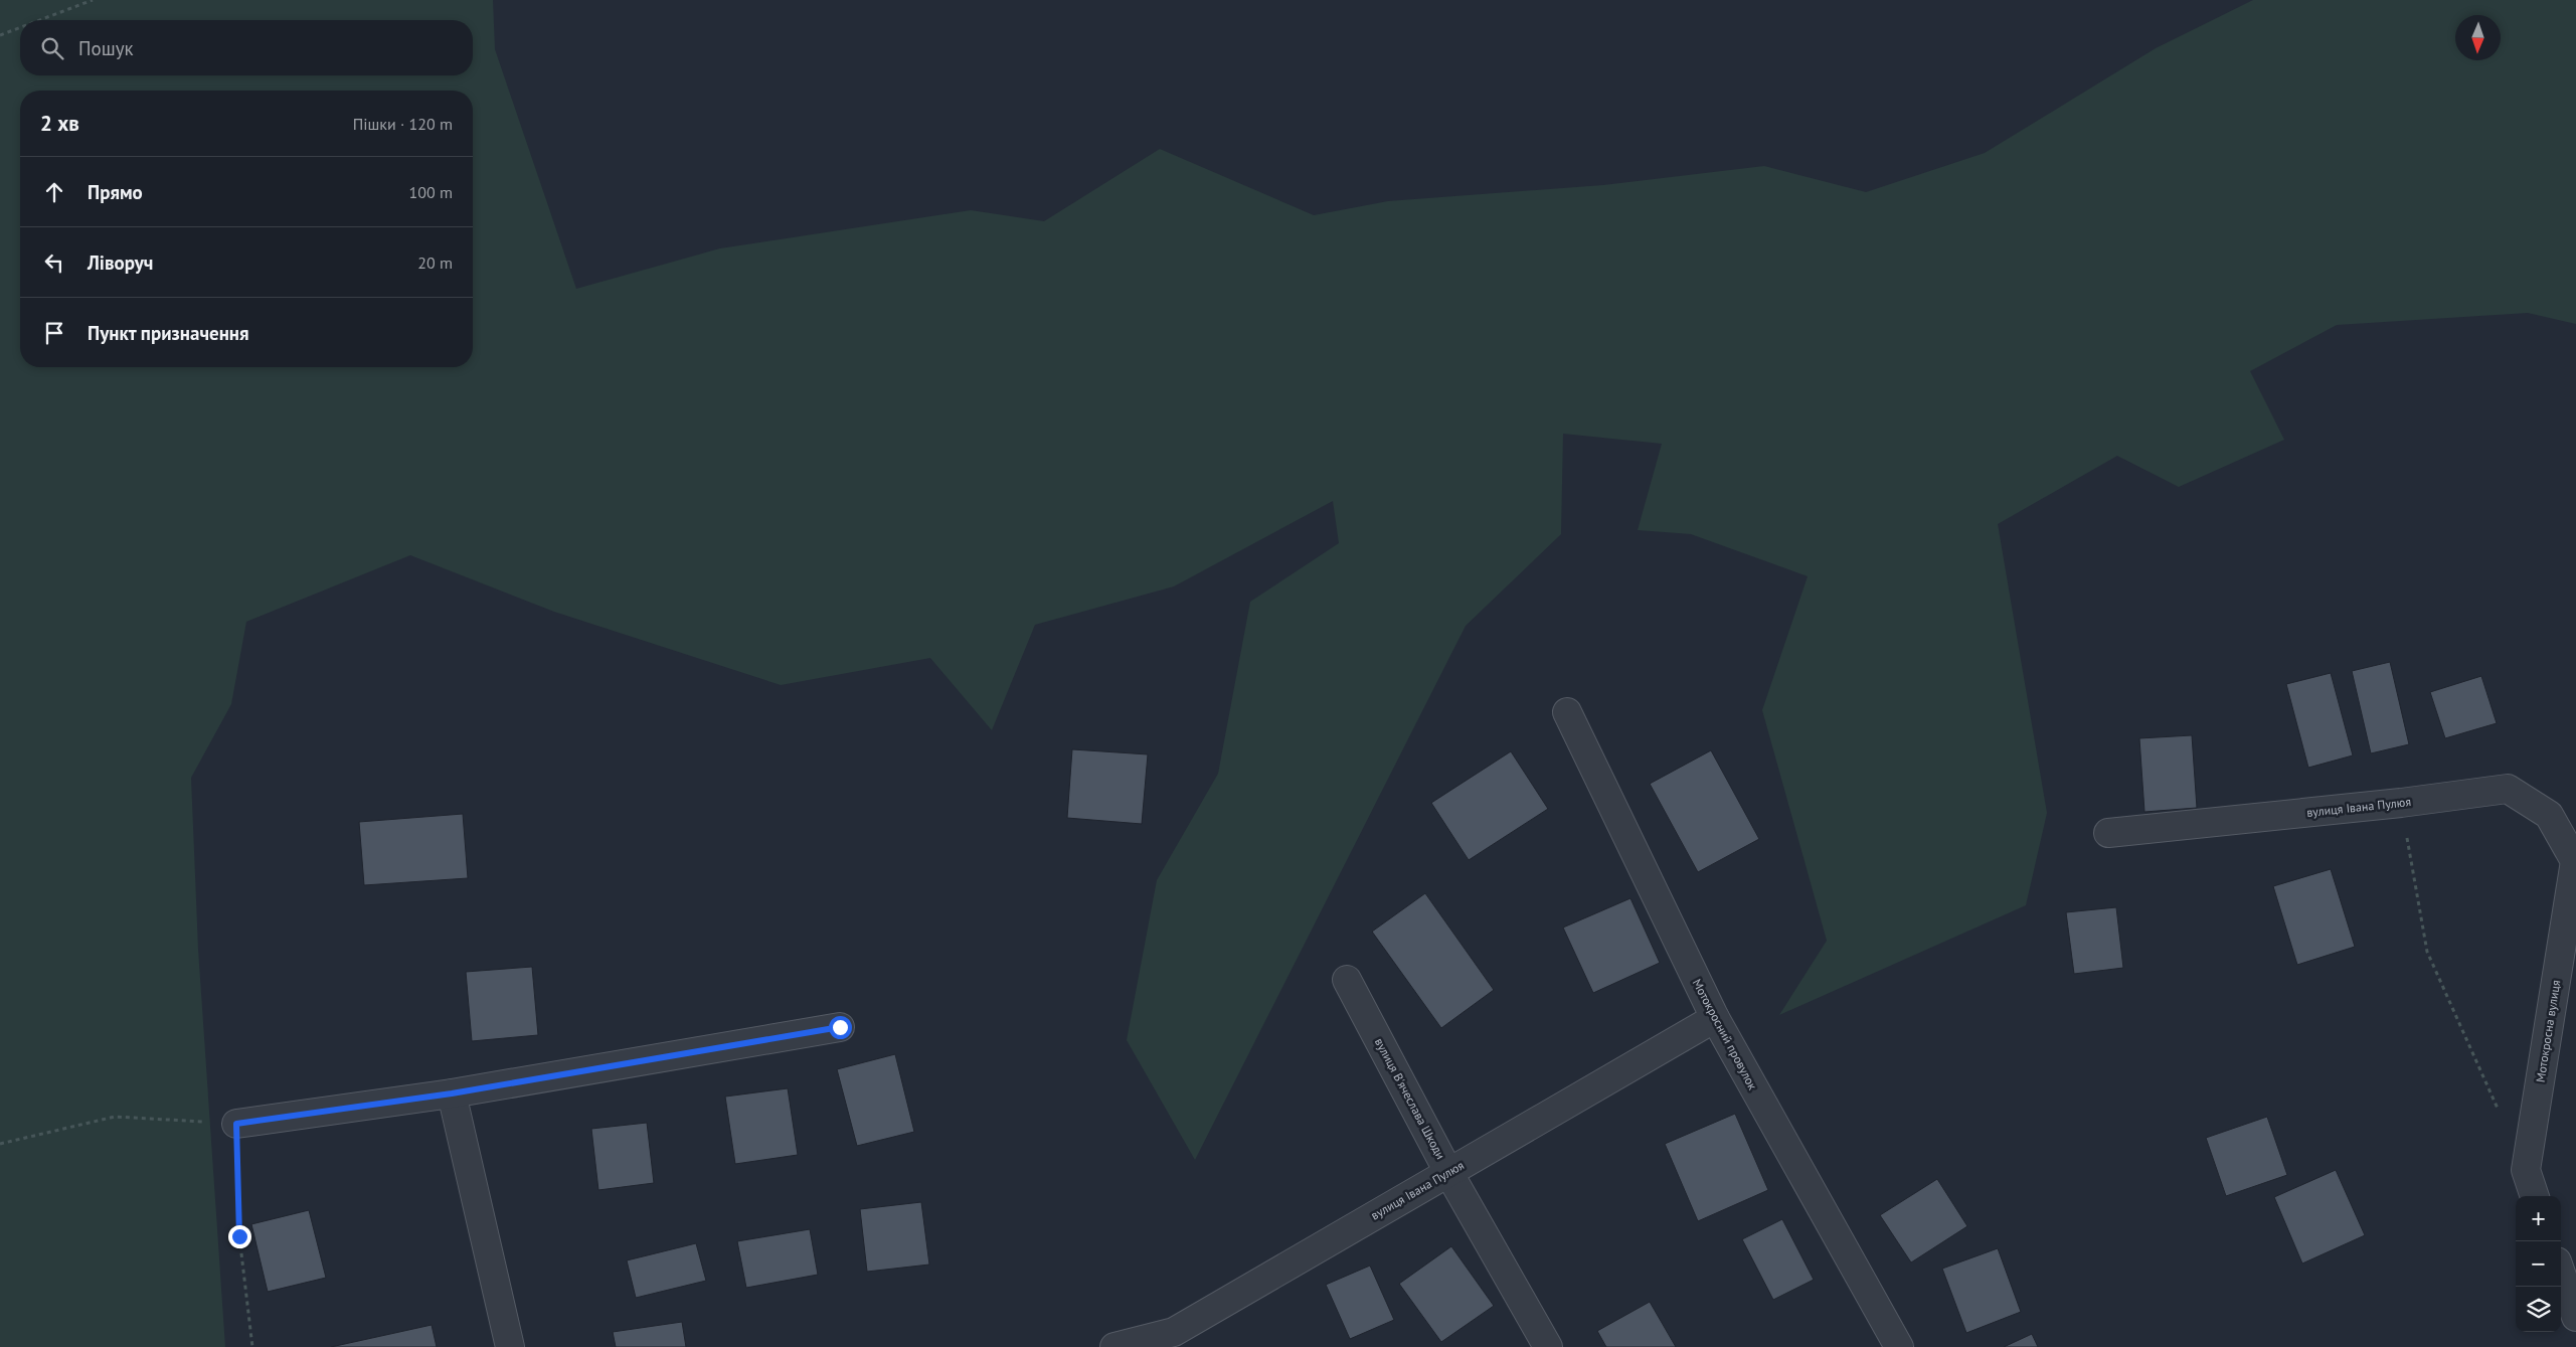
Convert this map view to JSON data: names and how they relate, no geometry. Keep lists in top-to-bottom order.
{
  "streets": {
    "street": [
      "вулиця Івана Пулюя",
      "Мотокросна вулиця",
      "Мотокросний провулок",
      "вулиця В'ячеслава Шкоди"
    ]
  },
  "crossings": [
    ["вулиця Івана Пулюя", "Мотокросна вулиця"],
    ["вулиця Івана Пулюя", "Мотокросний провулок"],
    ["вулиця Івана Пулюя", "вулиця В'ячеслава Шкоди"]
  ],
  "north": "bottom",
  "page": {
    "search": "Пошук",
    "heading": ["2 хв", "Пішки · 120 m"],
    "list": [
      ["Прямо", "100 m"],
      ["Ліворуч", "20 m"],
      "Пункт призначення"
    ],
    "map_buttons": ["+", "−"]
  }
}
